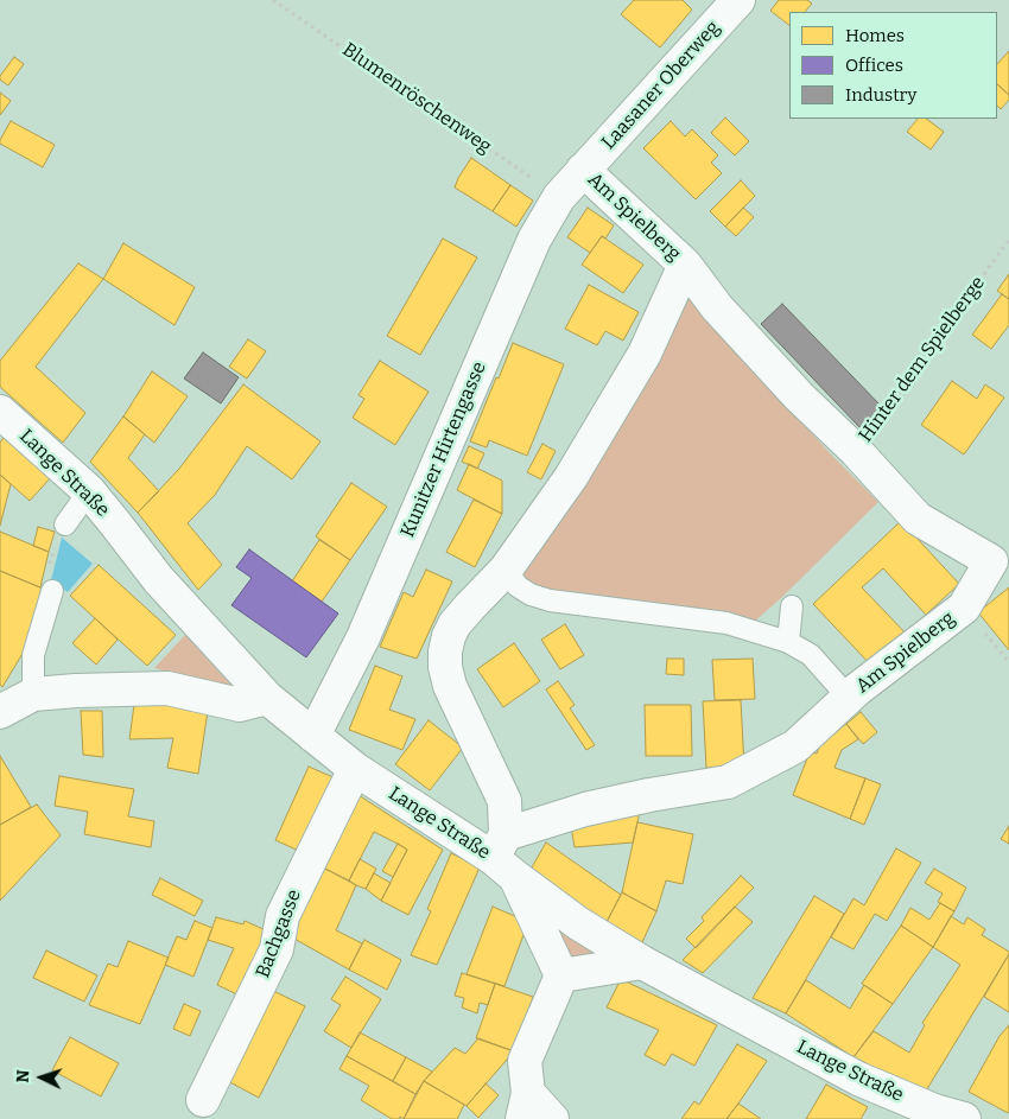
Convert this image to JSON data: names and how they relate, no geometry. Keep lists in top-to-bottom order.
{
  "streets": {
    "street": [
      "Laasaner Oberweg",
      "Am Spielberg",
      "Kunitzer Hirtengasse",
      "Lange Straße",
      "Bachgasse"
    ],
    "path": ["Blumenröschenweg", "Hinter dem Spielberge"]
  },
  "crossings": [
    ["Laasaner Oberweg", "Am Spielberg"],
    ["Laasaner Oberweg", "Kunitzer Hirtengasse"],
    ["Blumenröschenweg", "Kunitzer Hirtengasse"],
    ["Am Spielberg", "Hinter dem Spielberge"],
    ["Am Spielberg", "Kunitzer Hirtengasse"],
    ["Am Spielberg", "Lange Straße"],
    ["Kunitzer Hirtengasse", "Lange Straße"],
    ["Lange Straße", "Bachgasse"]
  ],
  "legend": ["Homes", "Offices", "Industry"],
  "north": "left"
}
